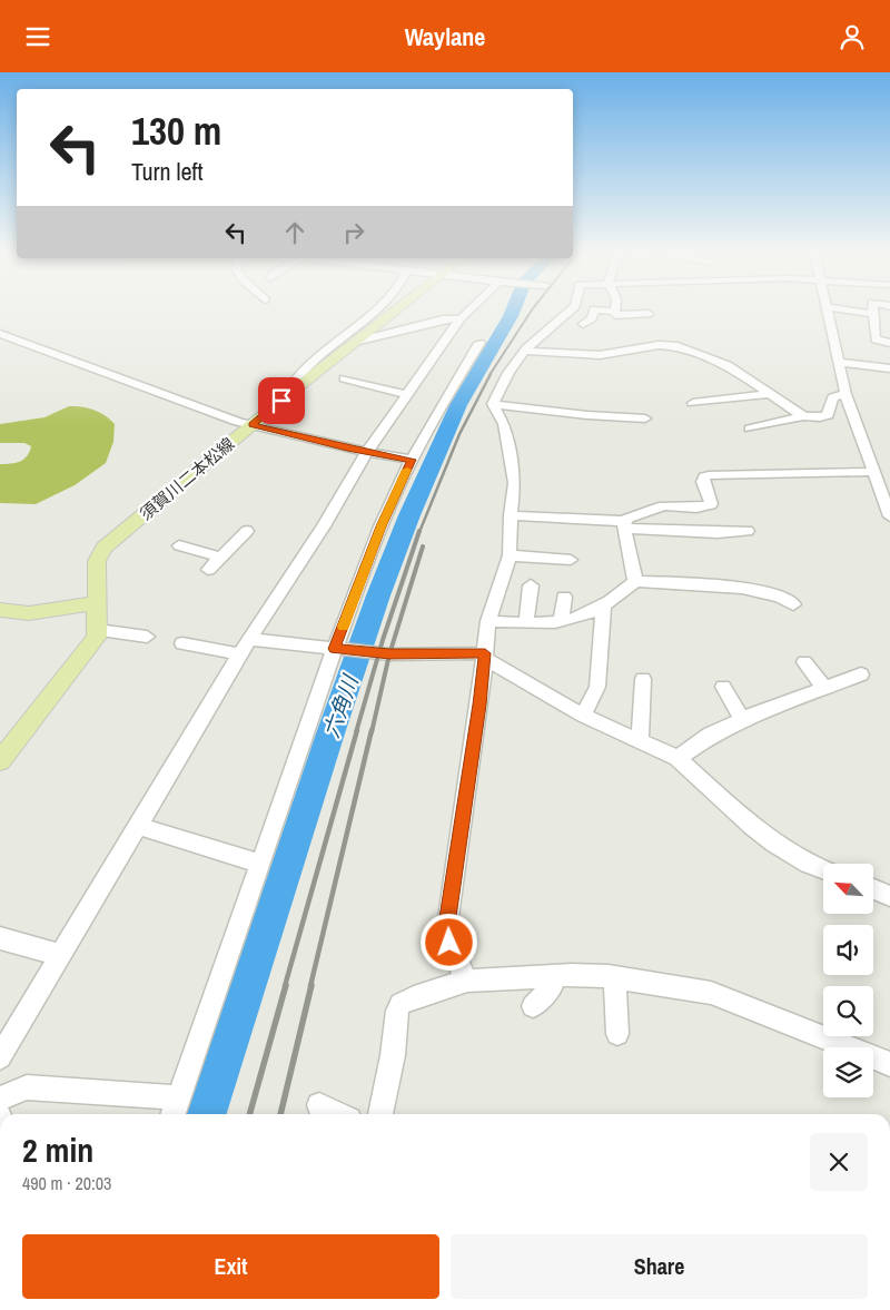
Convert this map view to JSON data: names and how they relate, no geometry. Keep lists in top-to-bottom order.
{
  "streets": {
    "main road": ["須賀川二本松線"]
  },
  "water": ["六角川"],
  "north": "top left",
  "page": {
    "header": "Waylane",
    "turn": ["130 m", "Turn left"],
    "heading": ["2 min", "490 m · 20:03"],
    "buttons": ["Exit", "Share"]
  }
}
